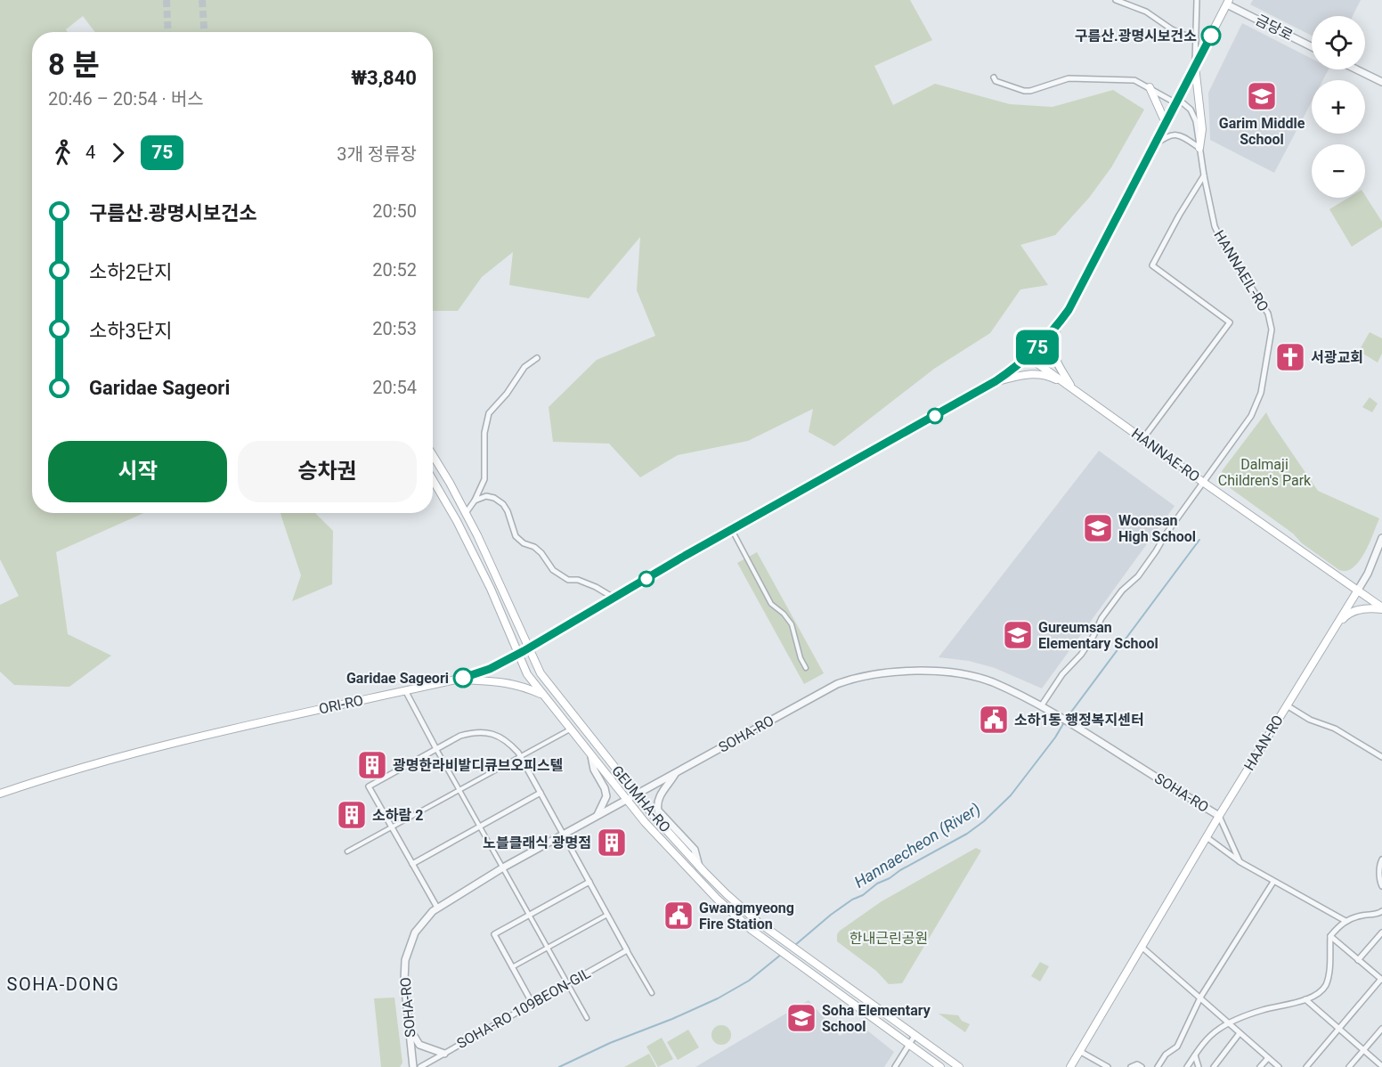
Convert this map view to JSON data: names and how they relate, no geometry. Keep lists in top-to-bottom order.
{
  "streets": {
    "main road": [
      "HANNAE-RO",
      "ORI-RO",
      "HAAN-RO",
      "GEUMHA-RO"
    ],
    "street": [
      "금당로",
      "HANNAEIL-RO",
      "SOHA-RO",
      "SOHA-RO 109BEON-GIL"
    ]
  },
  "crossings": [
    ["금당로", "ORI-RO"],
    ["HANNAEIL-RO", "HANNAE-RO"],
    ["HANNAEIL-RO", "ORI-RO"],
    ["HANNAEIL-RO", "SOHA-RO"],
    ["HANNAE-RO", "ORI-RO"],
    ["HANNAE-RO", "HAAN-RO"],
    ["ORI-RO", "GEUMHA-RO"],
    ["SOHA-RO", "HAAN-RO"],
    ["SOHA-RO", "GEUMHA-RO"]
  ],
  "districts": ["SOHA-DONG"],
  "water": ["Hannaecheon (River)"],
  "parks": ["Dalmaji Children's Park", "한내근린공원"],
  "places": {
    "other": ["구름산.광명시보건소", "Garidae Sageori"],
    "school or university": [
      "Garim Middle School",
      "Woonsan High School",
      "Gureumsan Elementary School",
      "Soha Elementary School"
    ],
    "church": ["서광교회"],
    "public building": ["소하1동 행정복지센터", "Gwangmyeong Fire Station"],
    "building": ["광명한라비발디큐브오피스텔", "소하람 2", "노블클래식 광명점"]
  },
  "lines": ["bus line 75"],
  "page": {
    "on_map": "75",
    "map_buttons": ["+", "−"],
    "heading": ["8 분", "20:46 – 20:54 · 버스", "₩3,840"],
    "legs": ["4", "75", "3개 정류장"],
    "list": [
      {
        "name": "구름산.광명시보건소",
        "value": "20:50"
      },
      {
        "name": "소하2단지",
        "value": "20:52"
      },
      {
        "name": "소하3단지",
        "value": "20:53"
      },
      {
        "name": "Garidae Sageori",
        "value": "20:54"
      }
    ],
    "buttons": ["시작", "승차권"]
  }
}
